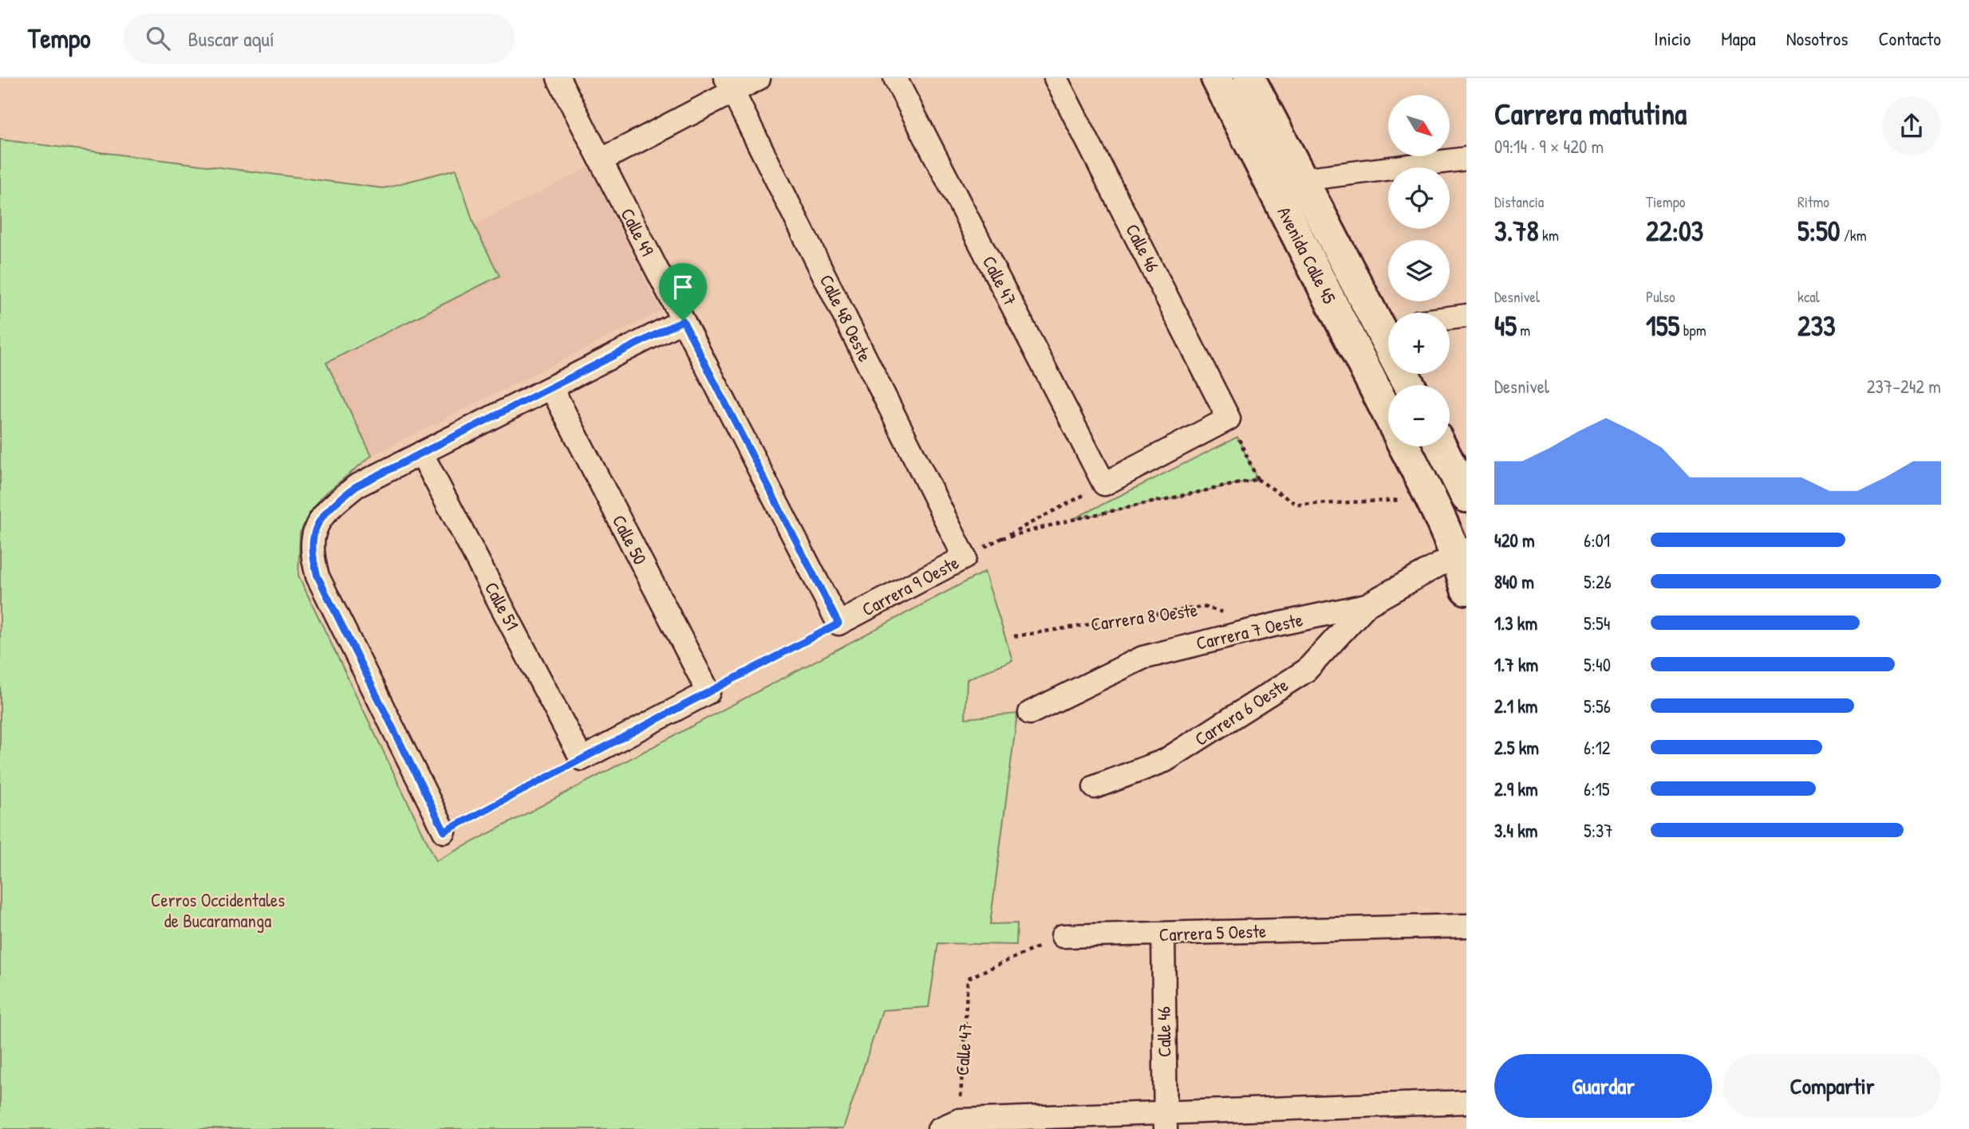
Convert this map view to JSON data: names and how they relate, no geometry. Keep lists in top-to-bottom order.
{
  "streets": {
    "main road": ["Avenida Calle 45"],
    "street": [
      "Calle 49",
      "Calle 46",
      "Calle 47",
      "Calle 48 Oeste",
      "Calle 50",
      "Carrera 9 Oeste",
      "Calle 51",
      "Carrera 7 Oeste",
      "Carrera 6 Oeste",
      "Carrera 5 Oeste"
    ],
    "path": ["Carrera 8 Oeste"]
  },
  "crossings": [
    ["Calle 49", "Carrera 9 Oeste"],
    ["Calle 46", "Carrera 5 Oeste"],
    ["Calle 47", "Carrera 9 Oeste"],
    ["Calle 47", "Carrera 5 Oeste"],
    ["Calle 48 Oeste", "Carrera 9 Oeste"],
    ["Carrera 7 Oeste", "Carrera 6 Oeste"]
  ],
  "parks": ["Cerros Occidentales de Bucaramanga"],
  "north": "bottom right",
  "page": {
    "header": "Tempo",
    "search": "Buscar aquí",
    "nav": [
      "Inicio",
      "Mapa",
      "Nosotros",
      "Contacto"
    ],
    "heading": ["Carrera matutina", "09:14 · 9 × 420 m"],
    "map_buttons": ["+", "−"],
    "stats": [
      ["Distancia", "3.78 km"],
      ["Tiempo", "22:03"],
      ["Ritmo", "5:50 /km"],
      ["Desnivel", "45 m"],
      ["Pulso", "155 bpm"],
      ["kcal", "233"]
    ],
    "chart": ["Desnivel", "237–242 m"],
    "list": [
      {
        "name": "420 m",
        "note": "6:01"
      },
      {
        "name": "840 m",
        "note": "5:26"
      },
      {
        "name": "1.3 km",
        "note": "5:54"
      },
      {
        "name": "1.7 km",
        "note": "5:40"
      },
      {
        "name": "2.1 km",
        "note": "5:56"
      },
      {
        "name": "2.5 km",
        "note": "6:12"
      },
      {
        "name": "2.9 km",
        "note": "6:15"
      },
      {
        "name": "3.4 km",
        "note": "5:37"
      }
    ],
    "buttons": ["Guardar", "Compartir"]
  }
}
